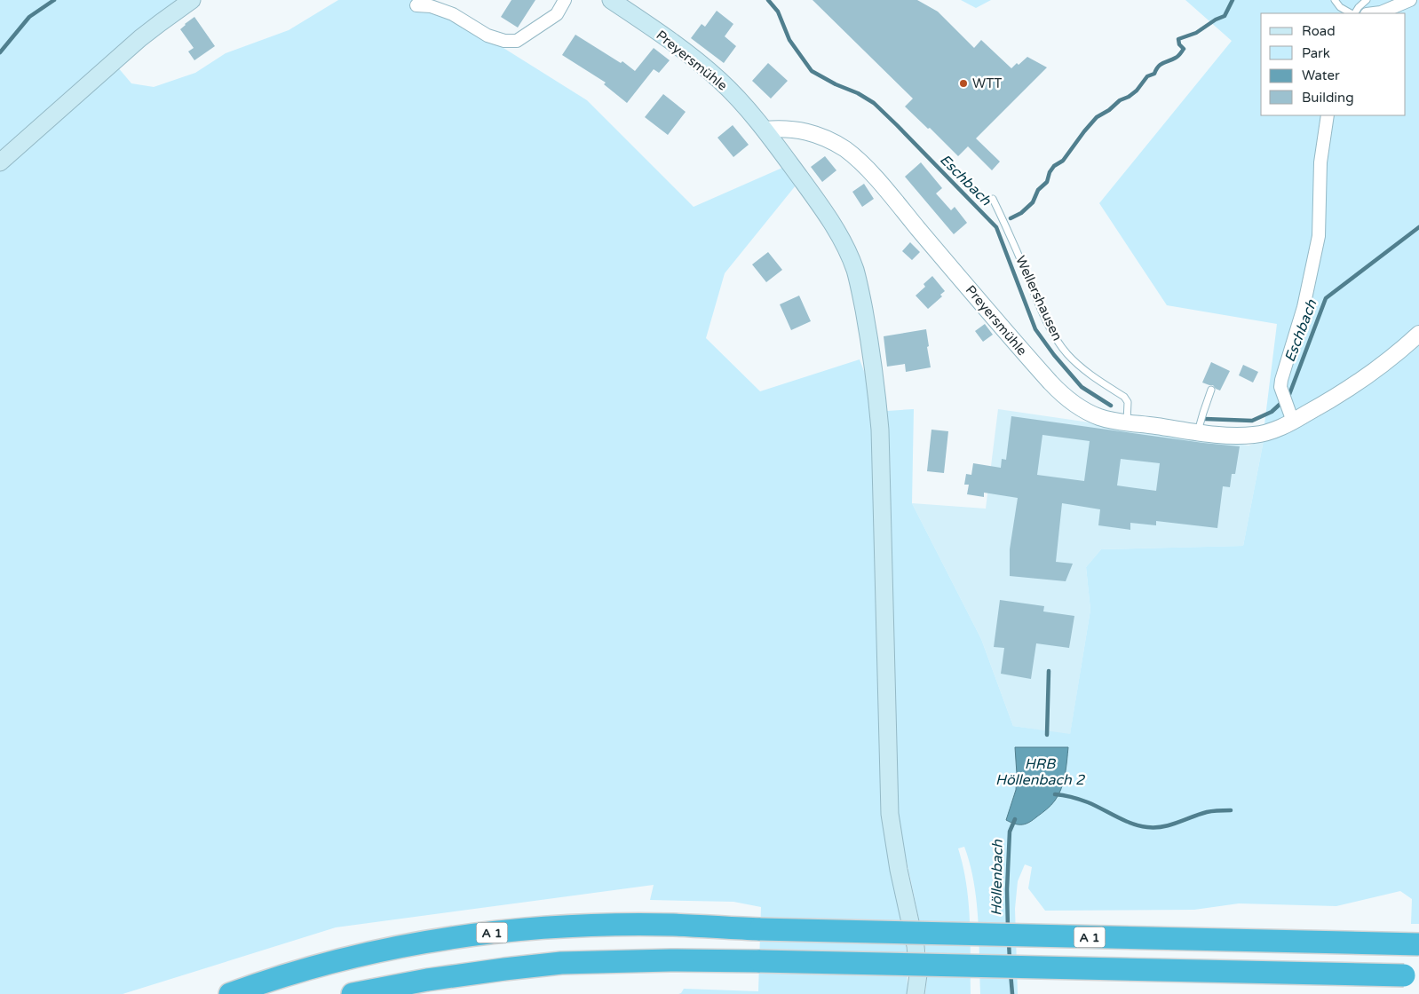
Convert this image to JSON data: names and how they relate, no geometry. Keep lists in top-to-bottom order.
{
  "streets": {
    "highway": ["A 1"],
    "main road": ["Preyersmühle"],
    "lane": ["Wellershausen"]
  },
  "crossings": [
    ["Preyersmühle", "Wellershausen"]
  ],
  "water": ["Eschbach", "HRB Höllenbach 2", "Höllenbach"],
  "places": ["WTT"],
  "legend": [
    "Road",
    "Park",
    "Water",
    "Building"
  ]
}
